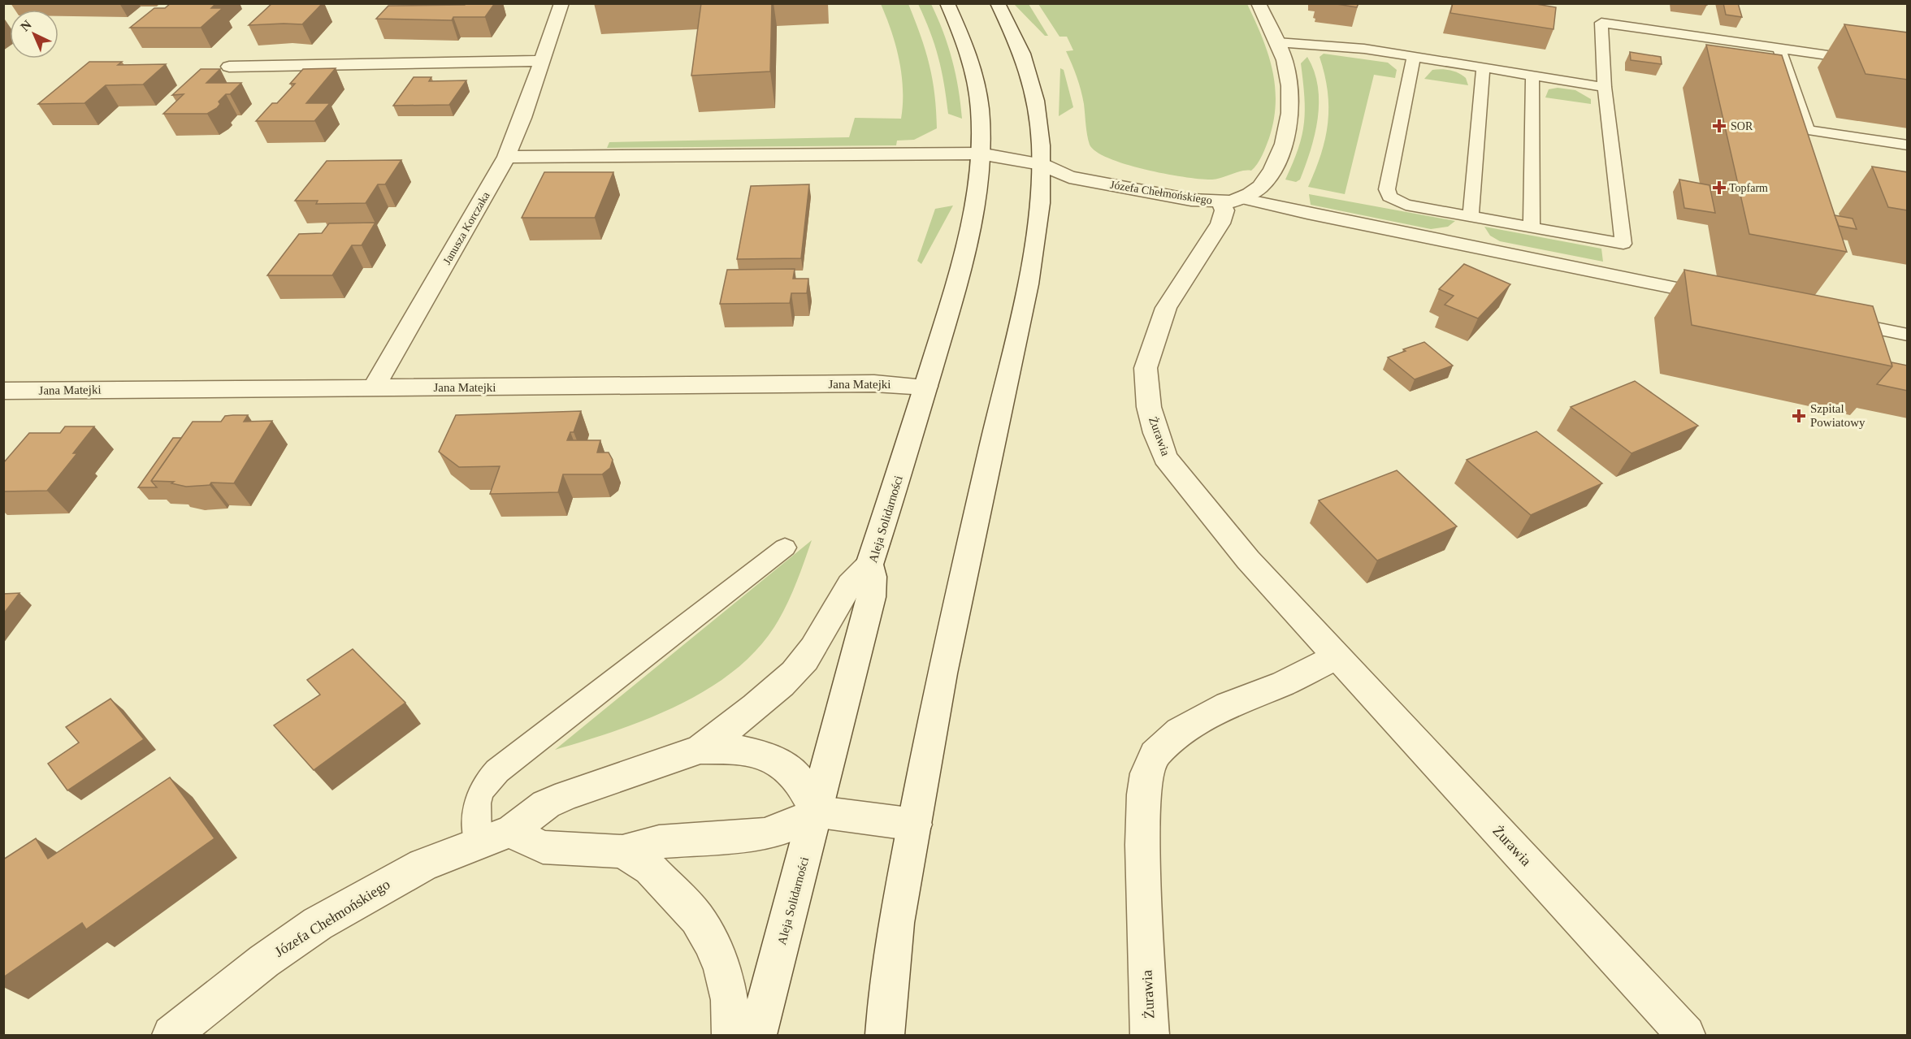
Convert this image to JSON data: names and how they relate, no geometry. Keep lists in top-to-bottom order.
{
  "streets": {
    "street": [
      "Józefa Chełmońskiego",
      "Janusza Korczaka",
      "Jana Matejki",
      "Żurawia",
      "Aleja Solidarności"
    ]
  },
  "crossings": [
    ["Józefa Chełmońskiego", "Żurawia"],
    ["Józefa Chełmońskiego", "Aleja Solidarności"],
    ["Janusza Korczaka", "Jana Matejki"],
    ["Jana Matejki", "Aleja Solidarności"]
  ],
  "places": {
    "health": ["SOR", "Topfarm", "Szpital Powiatowy"]
  },
  "north": "top left"
}
